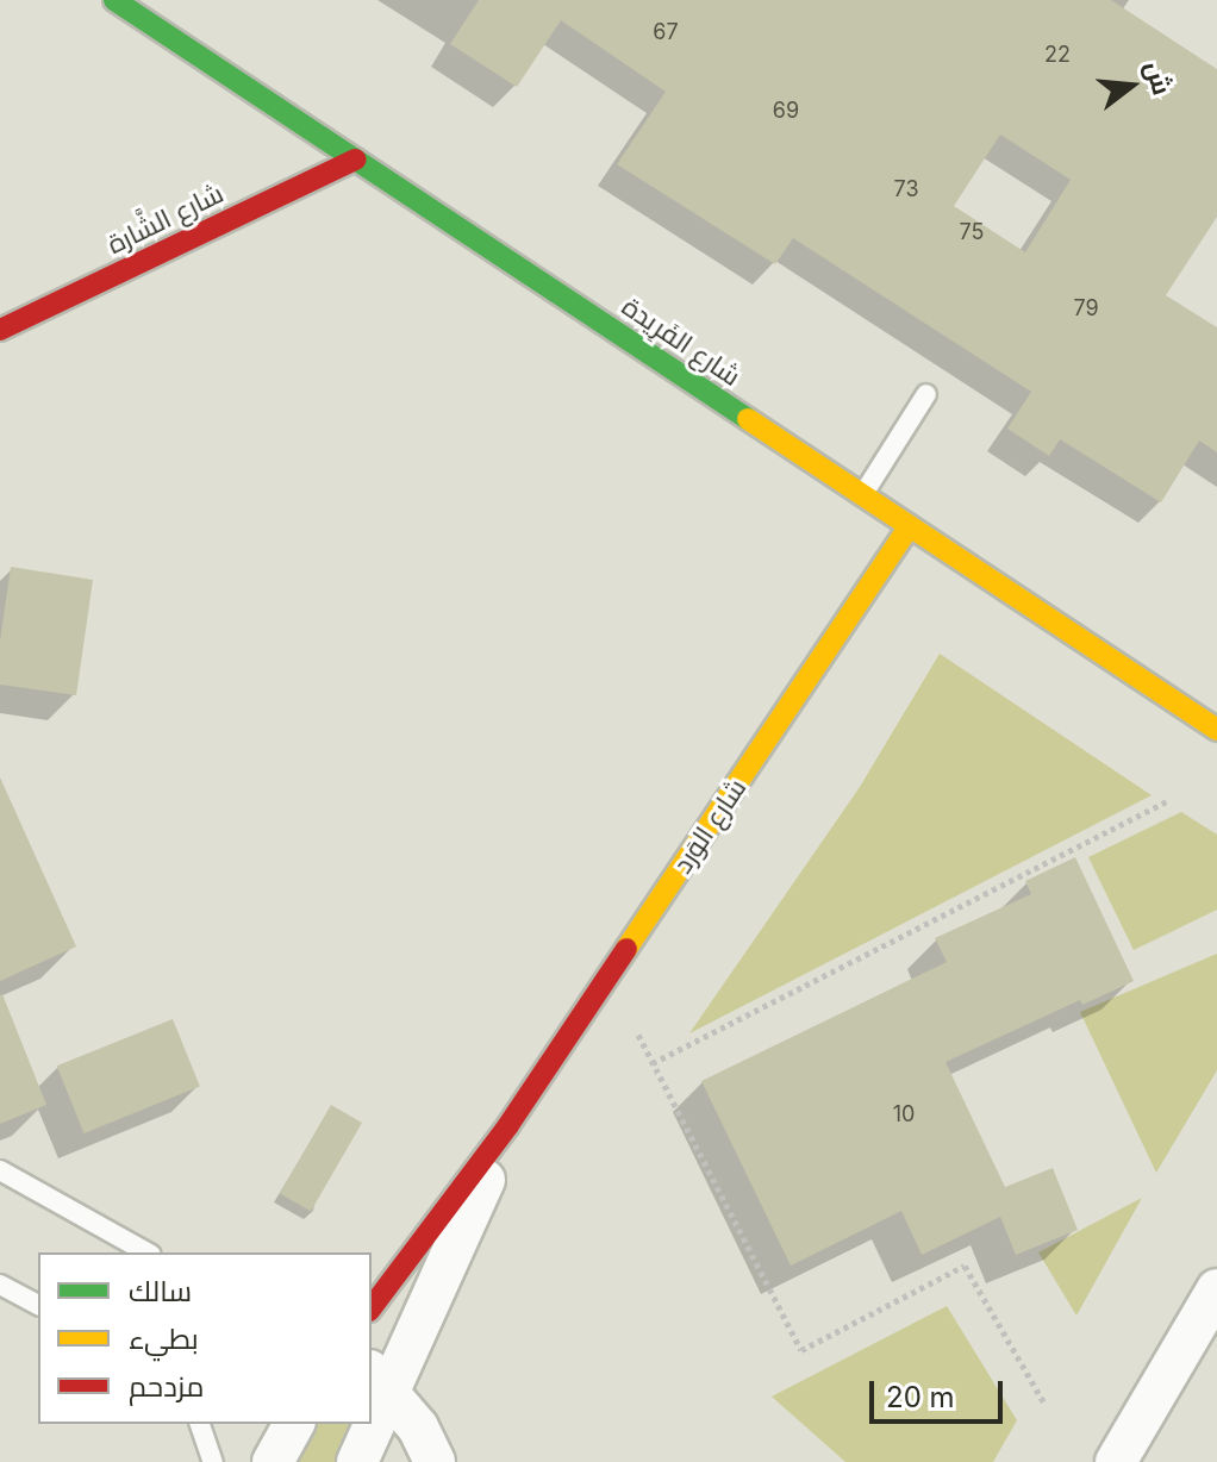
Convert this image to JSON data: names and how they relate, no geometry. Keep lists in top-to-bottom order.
{
  "streets": {
    "street": ["شارع الشَّارة", "شارع الفَرِيدة", "شارع الوَرد"]
  },
  "crossings": [
    ["شارع الشَّارة", "شارع الفَرِيدة"],
    ["شارع الفَرِيدة", "شارع الوَرد"]
  ],
  "house_numbers": [
    "67",
    "22",
    "69",
    "73",
    "75",
    "79",
    "10"
  ],
  "legend": ["سالك", "بطيء", "مزدحم"],
  "scale_bar": "20 m",
  "north": "right"
}
